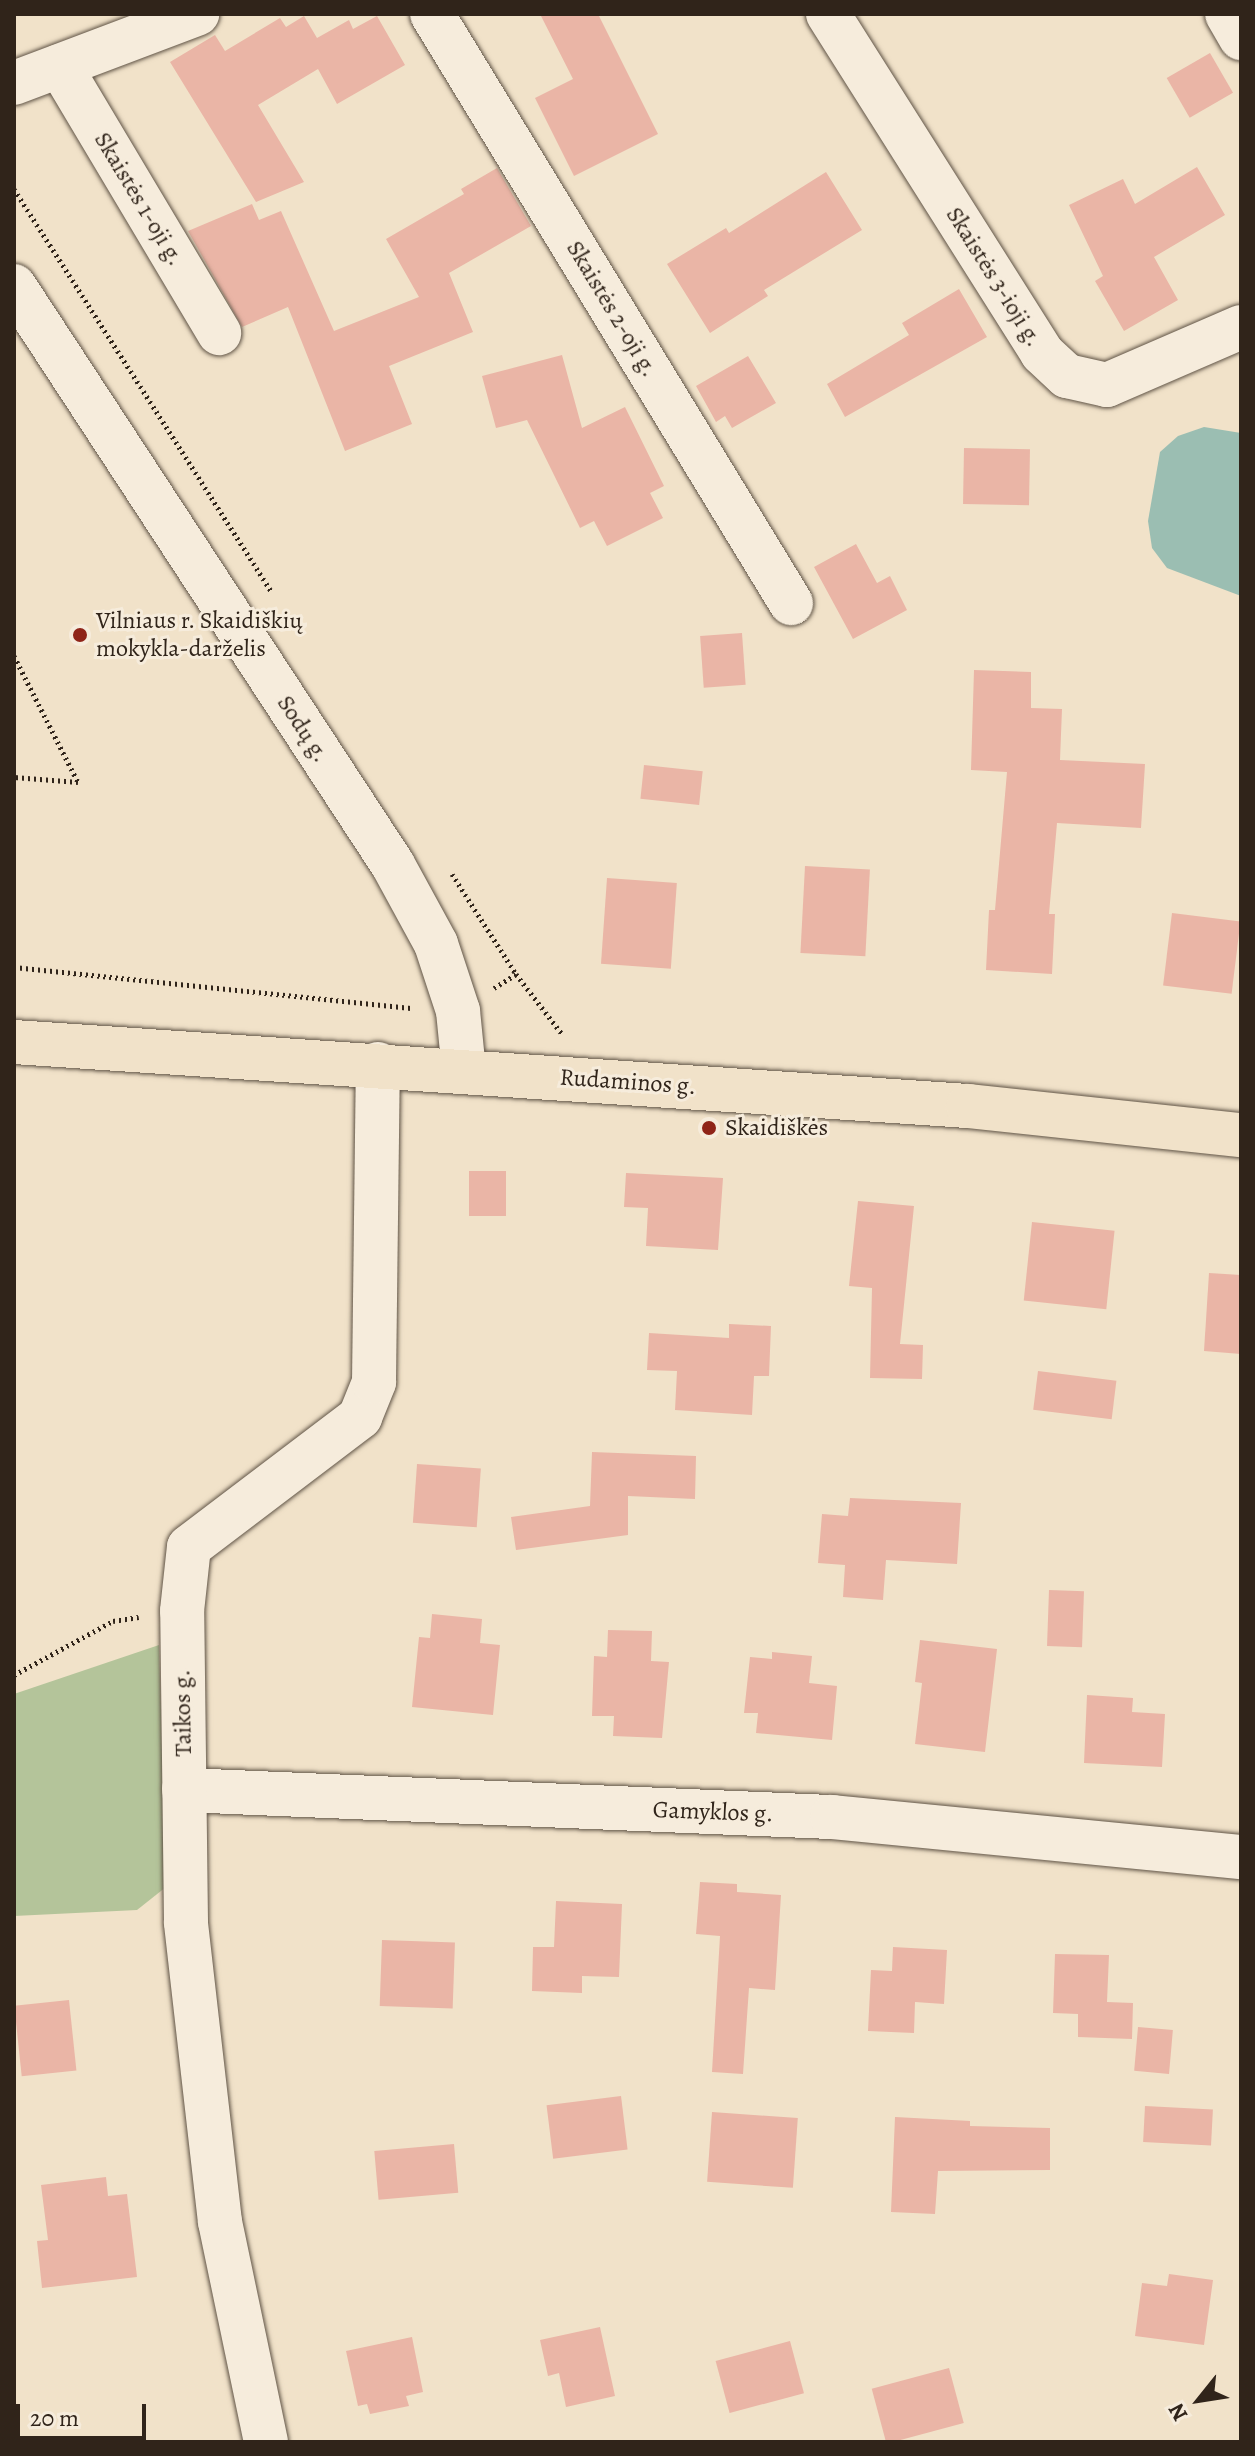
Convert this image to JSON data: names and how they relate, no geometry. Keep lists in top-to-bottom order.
{
  "streets": {
    "main road": ["Rudaminos g."],
    "street": [
      "Skaistės 1-oji g.",
      "Skaistės 3-ioji g.",
      "Skaistės 2-oji g.",
      "Sodų g.",
      "Taikos g.",
      "Gamyklos g."
    ]
  },
  "crossings": [
    ["Sodų g.", "Rudaminos g."],
    ["Rudaminos g.", "Taikos g."],
    ["Taikos g.", "Gamyklos g."]
  ],
  "places": ["Vilniaus r. Skaidiškių mokykla-darželis", "Skaidiškės"],
  "scale_bar": "20 m",
  "north": "bottom left"
}
